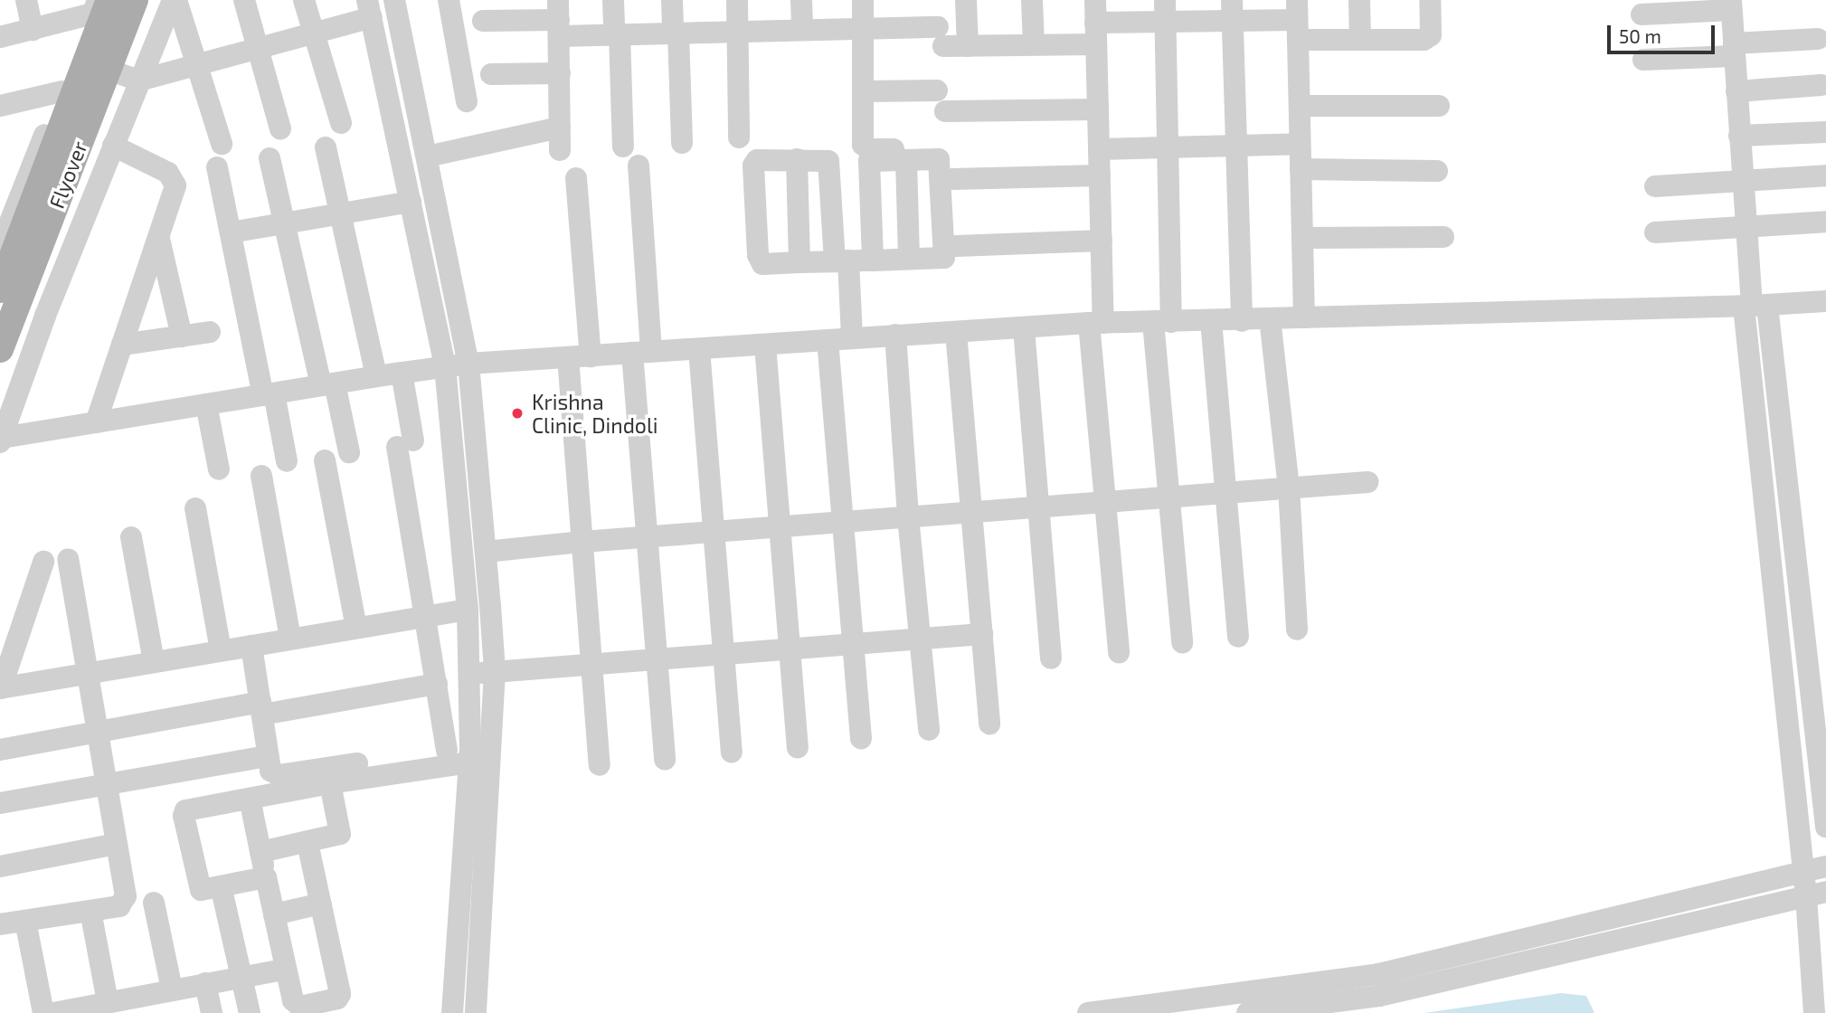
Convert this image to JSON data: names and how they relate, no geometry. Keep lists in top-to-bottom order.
{
  "streets": {
    "main road": ["Flyover"]
  },
  "places": ["Krishna Clinic, Dindoli"],
  "scale_bar": "50 m"
}
